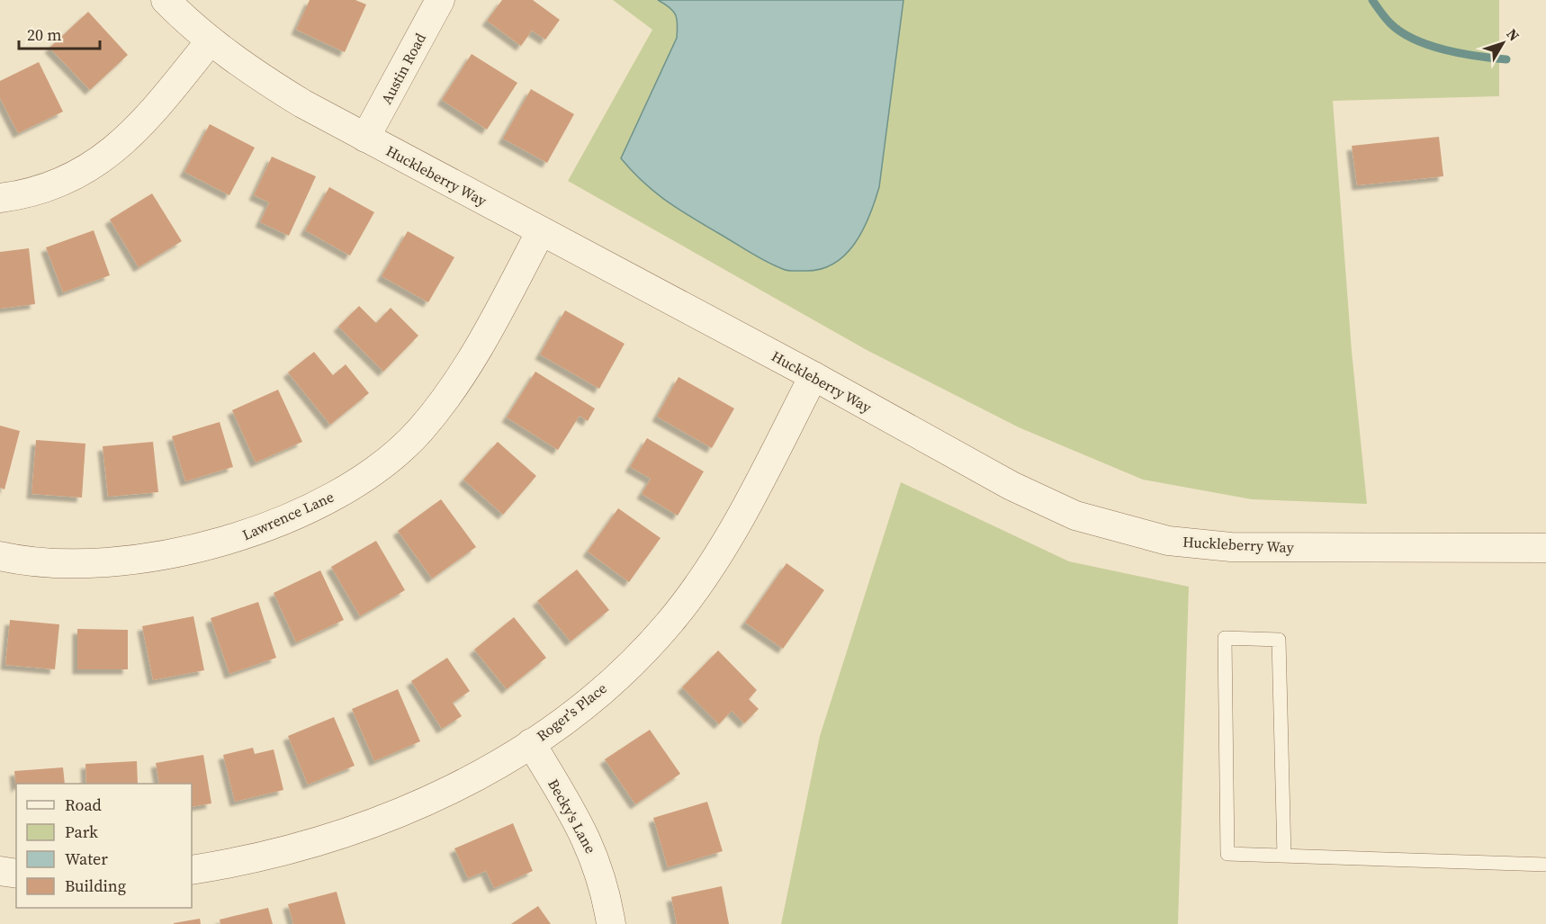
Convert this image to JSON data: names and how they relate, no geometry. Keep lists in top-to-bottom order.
{
  "streets": {
    "street": [
      "Austin Road",
      "Huckleberry Way",
      "Lawrence Lane",
      "Roger's Place",
      "Becky's Lane"
    ]
  },
  "crossings": [
    ["Austin Road", "Huckleberry Way"],
    ["Huckleberry Way", "Lawrence Lane"],
    ["Huckleberry Way", "Roger's Place"],
    ["Roger's Place", "Becky's Lane"]
  ],
  "legend": [
    "Road",
    "Park",
    "Water",
    "Building"
  ],
  "scale_bar": "20 m",
  "north": "top right"
}
